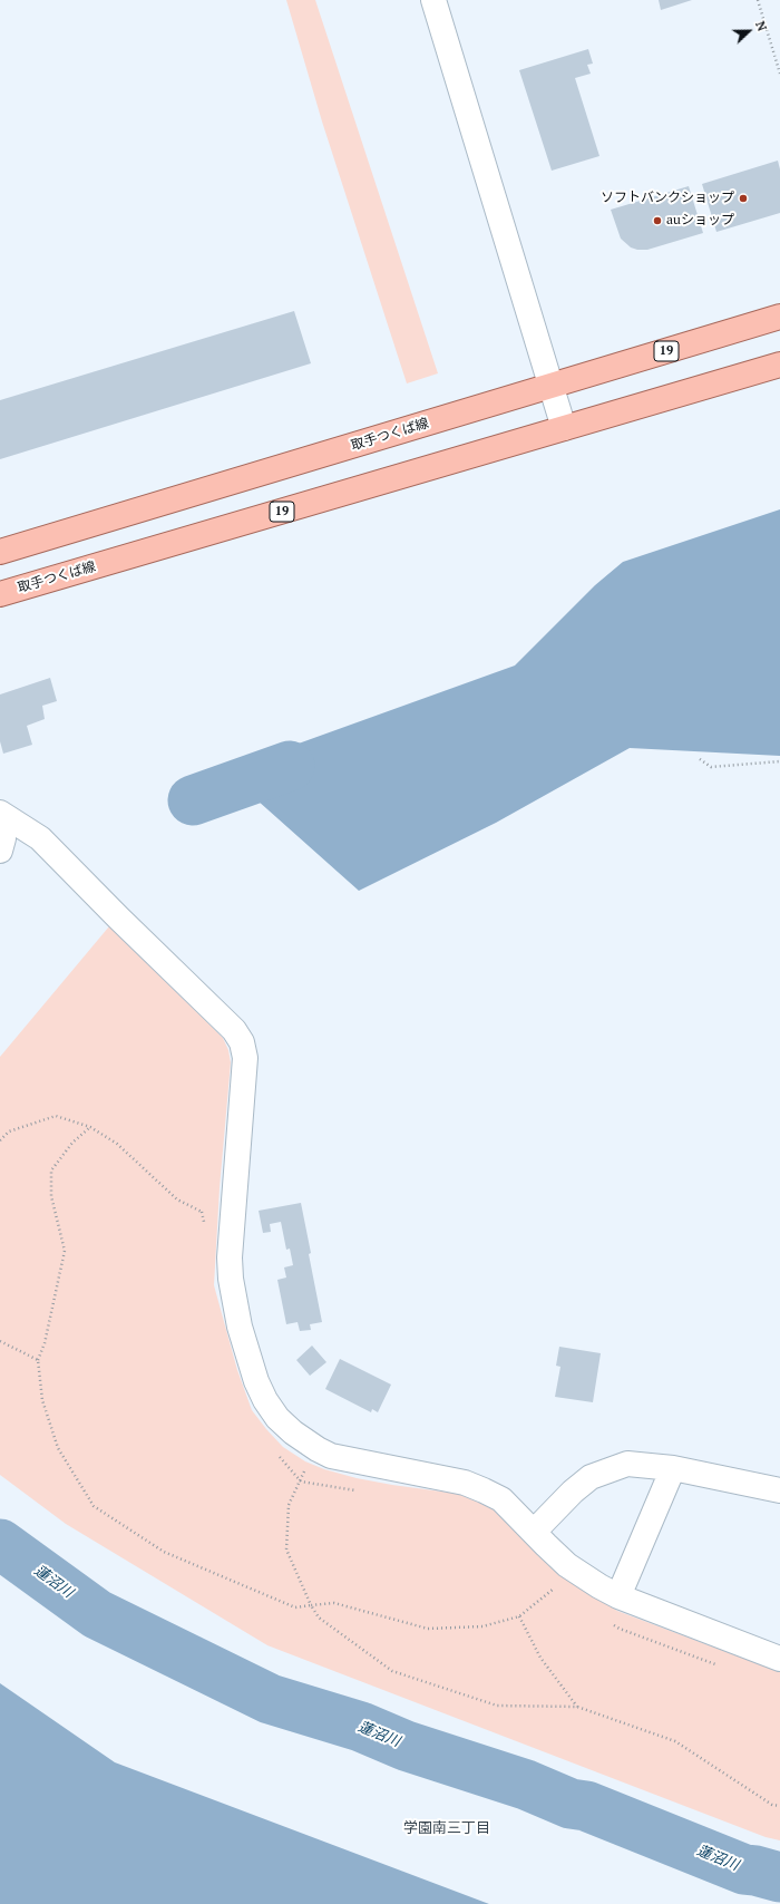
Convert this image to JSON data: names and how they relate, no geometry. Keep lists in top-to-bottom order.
{
  "streets": {
    "main road": ["19", "取手つくば線"]
  },
  "districts": ["学園南三丁目"],
  "water": ["蓮沼川"],
  "places": ["ソフトバンクショップ", "auショップ"],
  "north": "right"
}
